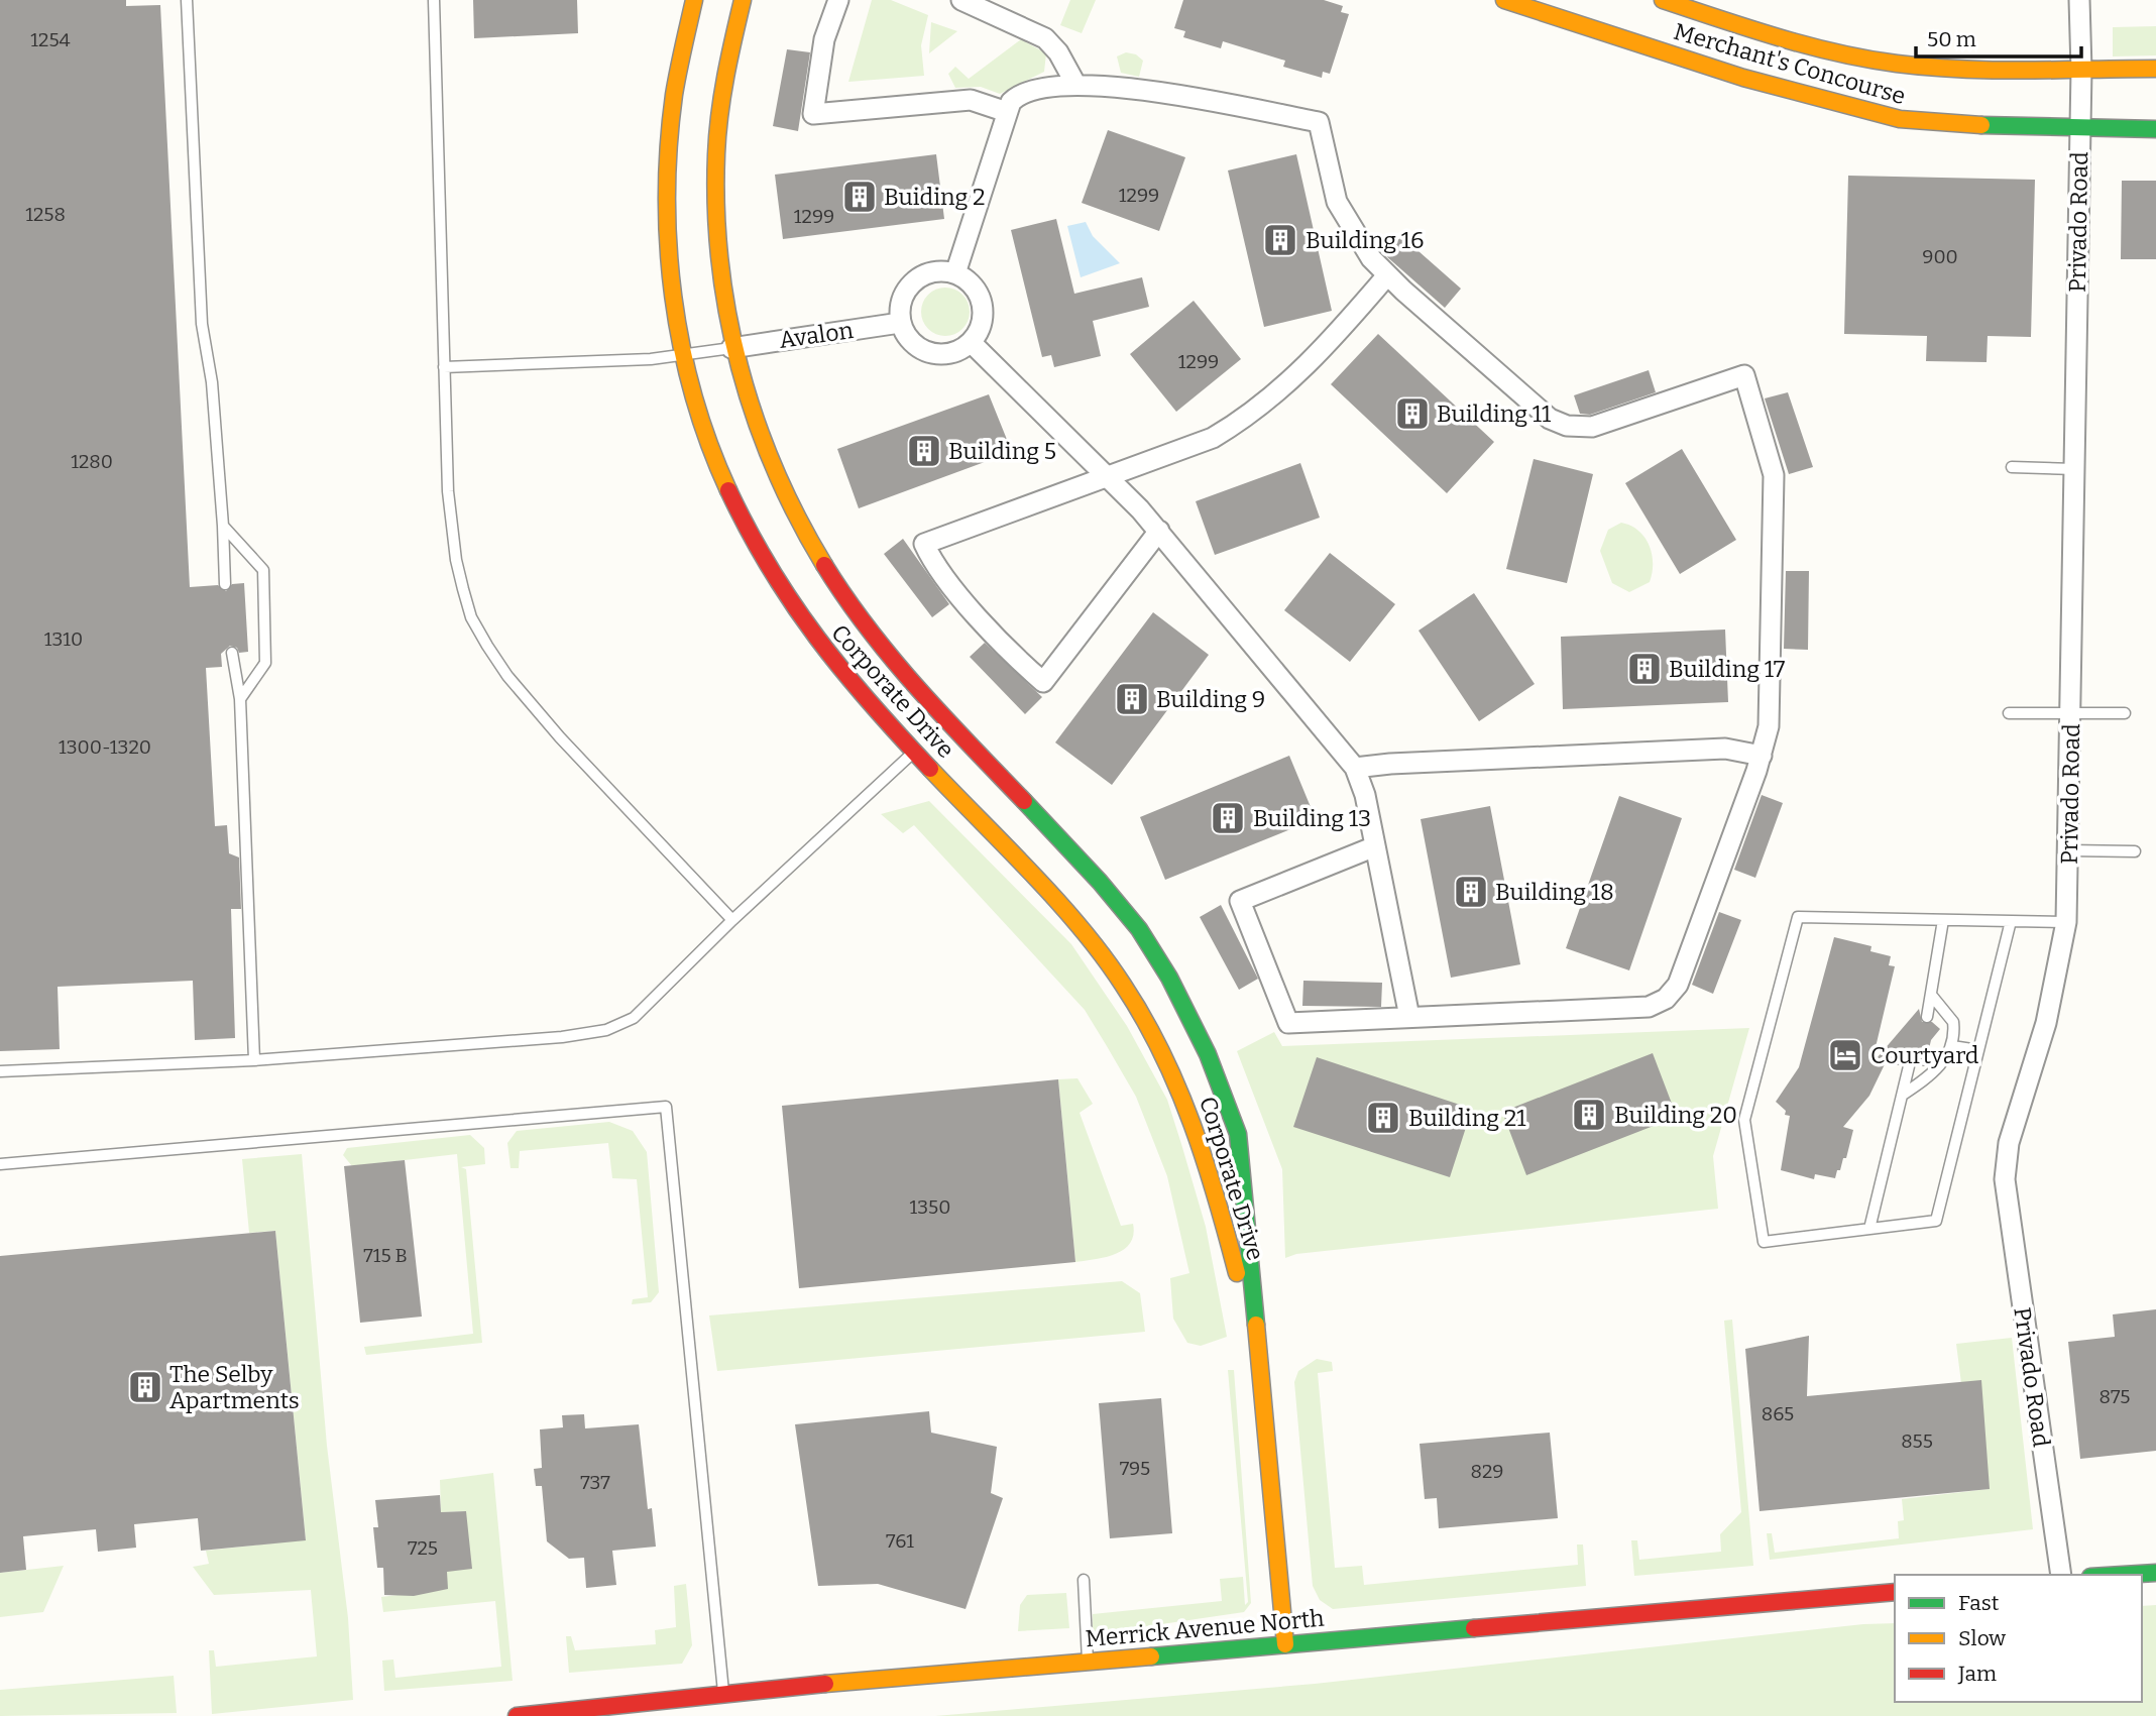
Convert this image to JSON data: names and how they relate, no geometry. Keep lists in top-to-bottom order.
{
  "streets": {
    "main road": ["Merchant's Concourse", "Corporate Drive", "Merrick Avenue North"],
    "street": ["Privado Road", "Avalon"]
  },
  "crossings": [
    ["Merchant's Concourse", "Privado Road"],
    ["Avalon", "Corporate Drive"],
    ["Corporate Drive", "Merrick Avenue North"]
  ],
  "places": {
    "building": [
      "Buiding 2",
      "Building 16",
      "Building 11",
      "Building 5",
      "Building 17",
      "Building 9",
      "Building 13",
      "Building 18",
      "Building 20",
      "Building 21",
      "The Selby Apartments"
    ],
    "hotel": ["Courtyard"]
  },
  "house_numbers": [
    "1254",
    "1299",
    "1258",
    "1299",
    "900",
    "1299",
    "1280",
    "1310",
    "1300-1320",
    "1350",
    "715 B",
    "875",
    "865",
    "855",
    "795",
    "829",
    "737",
    "761",
    "725"
  ],
  "legend": ["Fast", "Slow", "Jam"],
  "scale_bar": "50 m"
}
